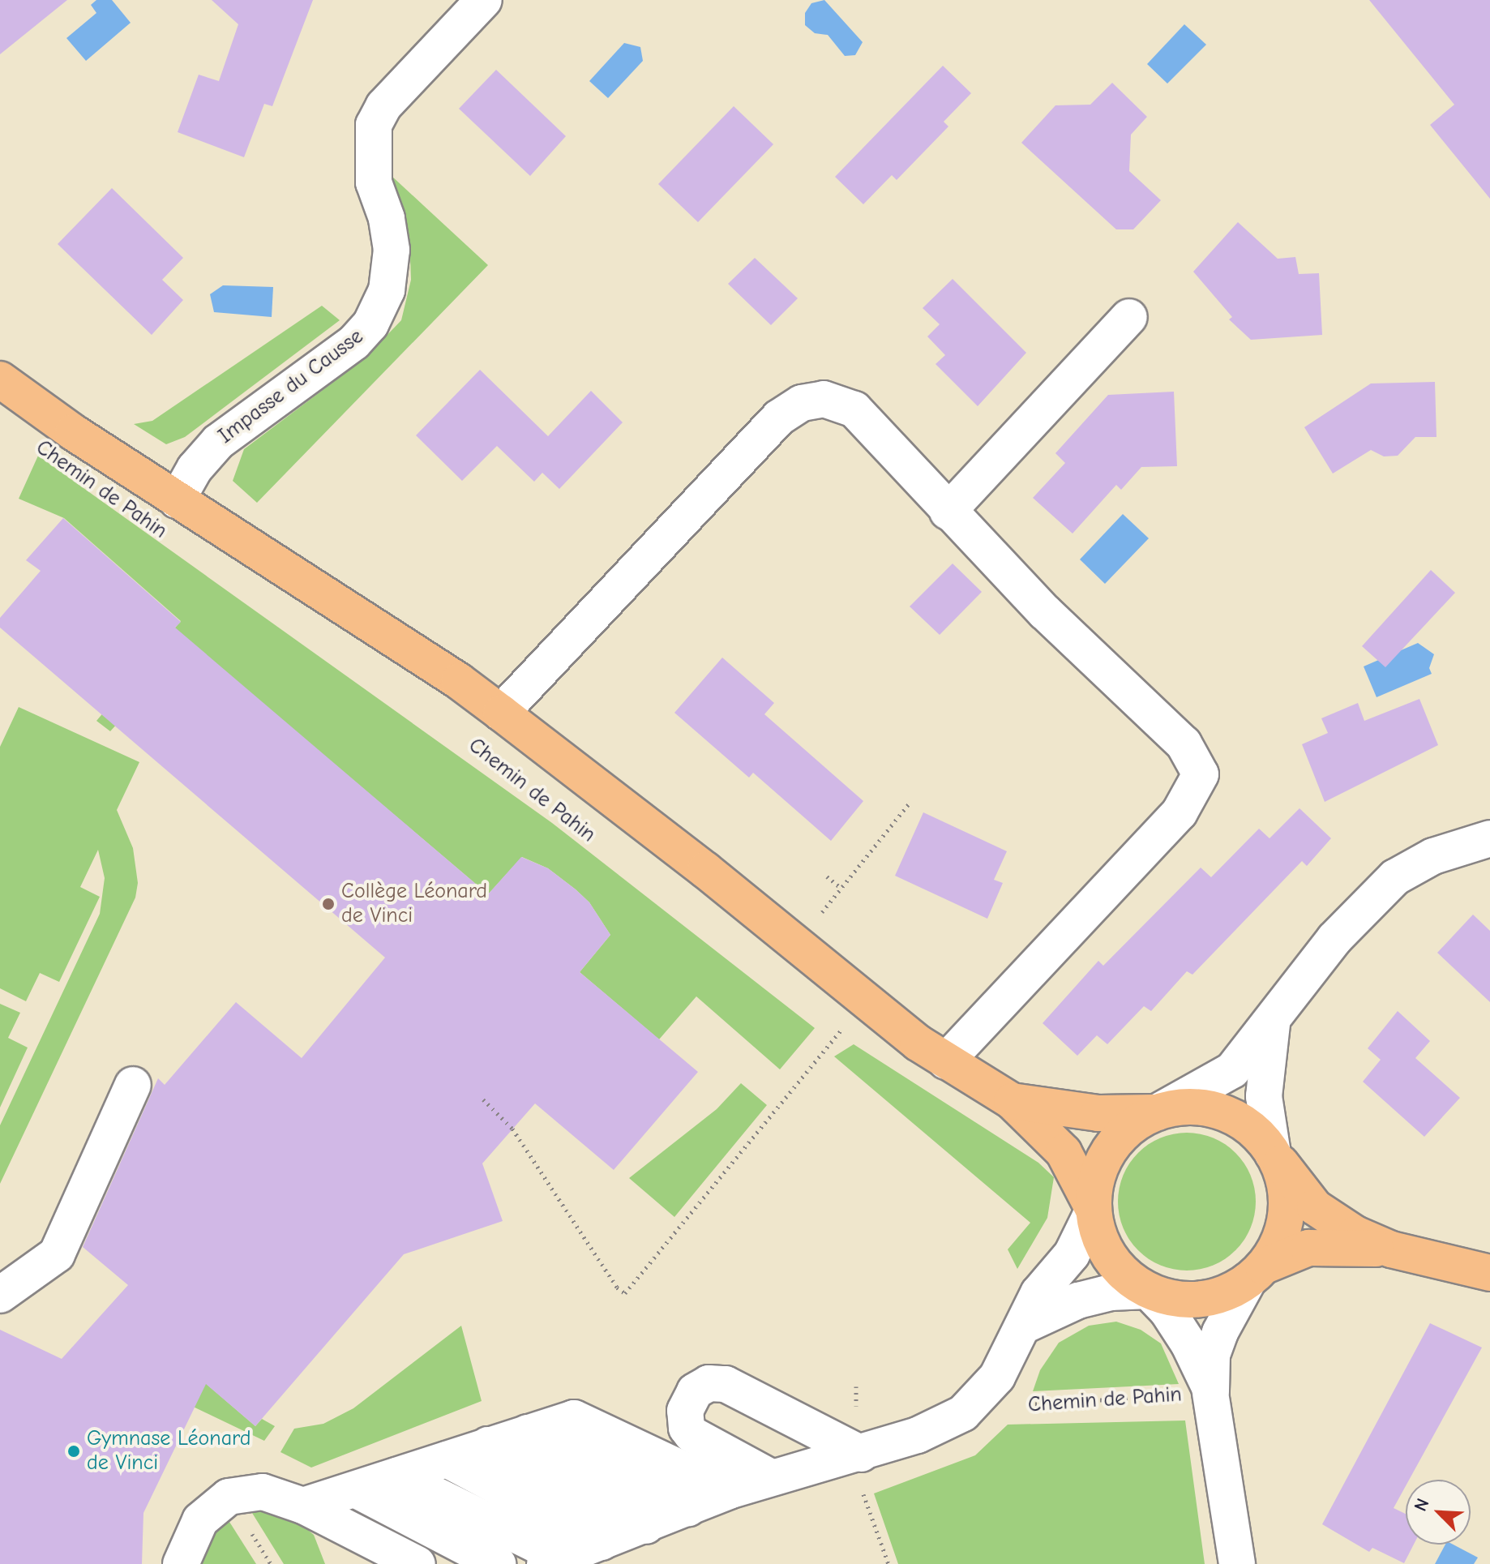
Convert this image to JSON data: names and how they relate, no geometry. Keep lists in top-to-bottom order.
{
  "streets": {
    "main road": ["Chemin de Pahin"],
    "street": ["Impasse du Causse"]
  },
  "crossings": [
    ["Impasse du Causse", "Chemin de Pahin"]
  ],
  "places": ["Collège Léonard de Vinci", "Gymnase Léonard de Vinci"],
  "north": "top left"
}
